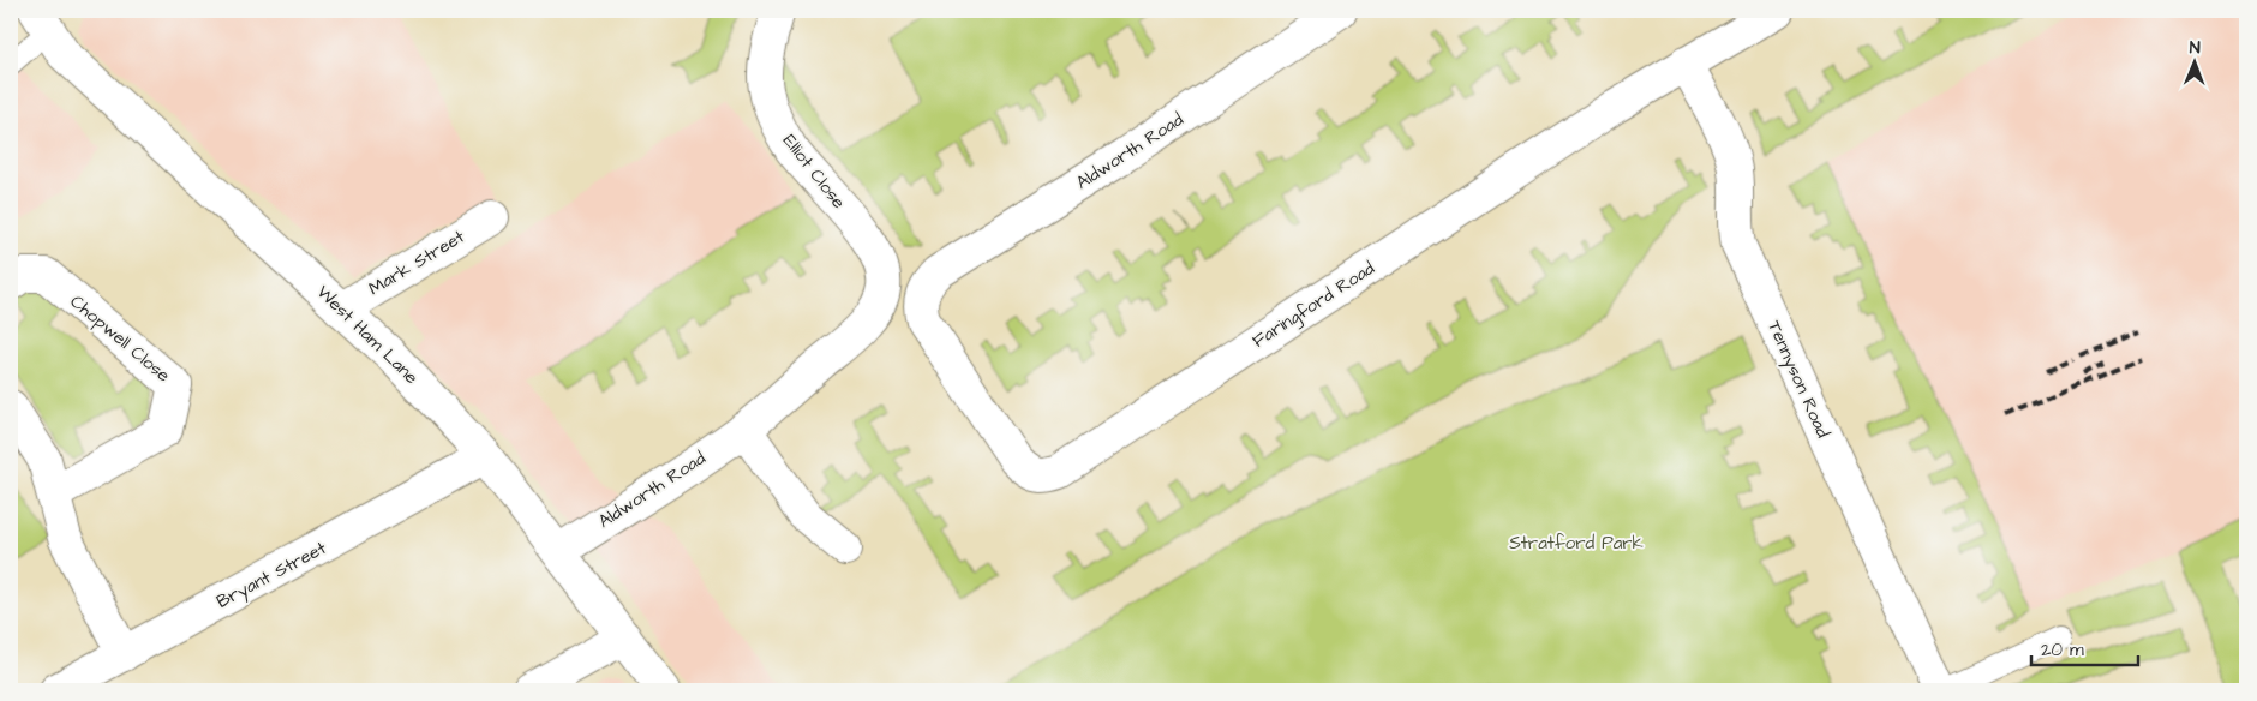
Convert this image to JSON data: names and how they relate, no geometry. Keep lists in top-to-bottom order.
{
  "streets": {
    "street": [
      "Aldworth Road",
      "Elliot Close",
      "Mark Street",
      "Faringford Road",
      "West Ham Lane",
      "Chopwell Close",
      "Tennyson Road",
      "Bryant Street"
    ]
  },
  "crossings": [
    ["Aldworth Road", "Elliot Close"],
    ["Aldworth Road", "Faringford Road"],
    ["Aldworth Road", "West Ham Lane"],
    ["Mark Street", "West Ham Lane"],
    ["Faringford Road", "Tennyson Road"],
    ["West Ham Lane", "Bryant Street"]
  ],
  "parks": ["Stratford Park"],
  "scale_bar": "20 m",
  "north": "top"
}
